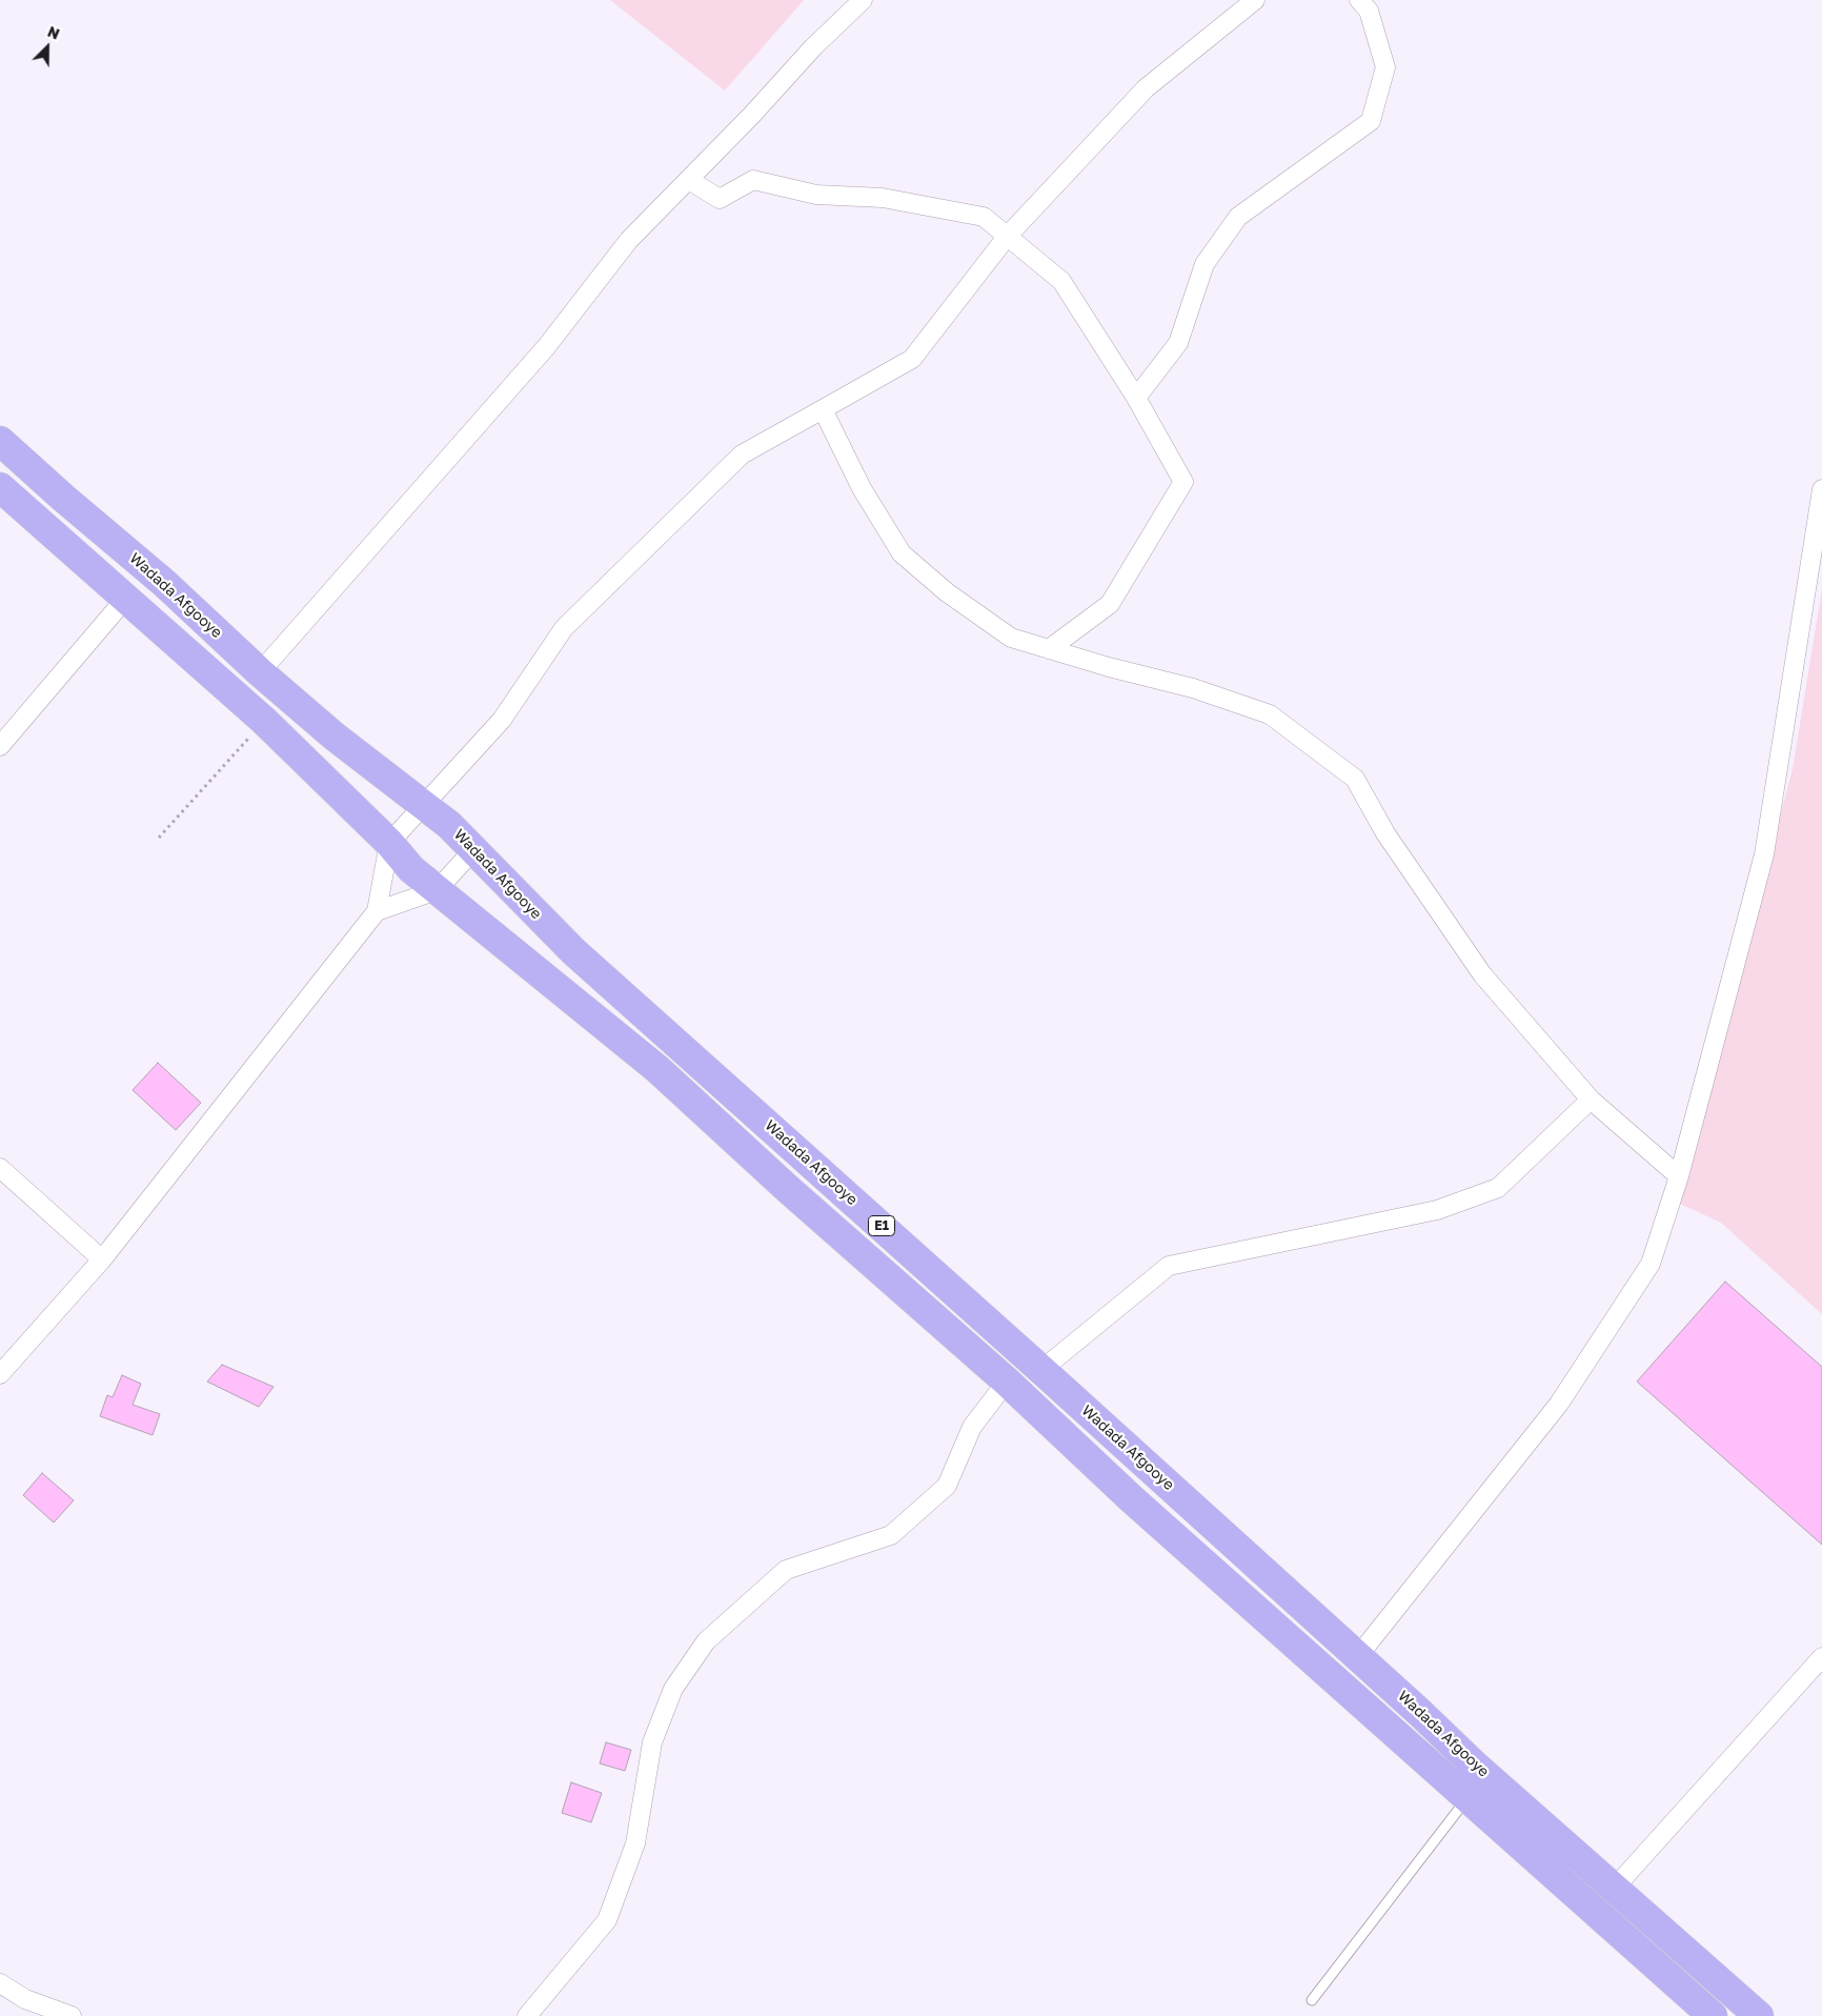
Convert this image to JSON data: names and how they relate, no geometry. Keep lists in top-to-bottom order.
{
  "streets": {
    "highway": ["Wadada Afgooye", "E1"]
  },
  "north": "top right"
}
